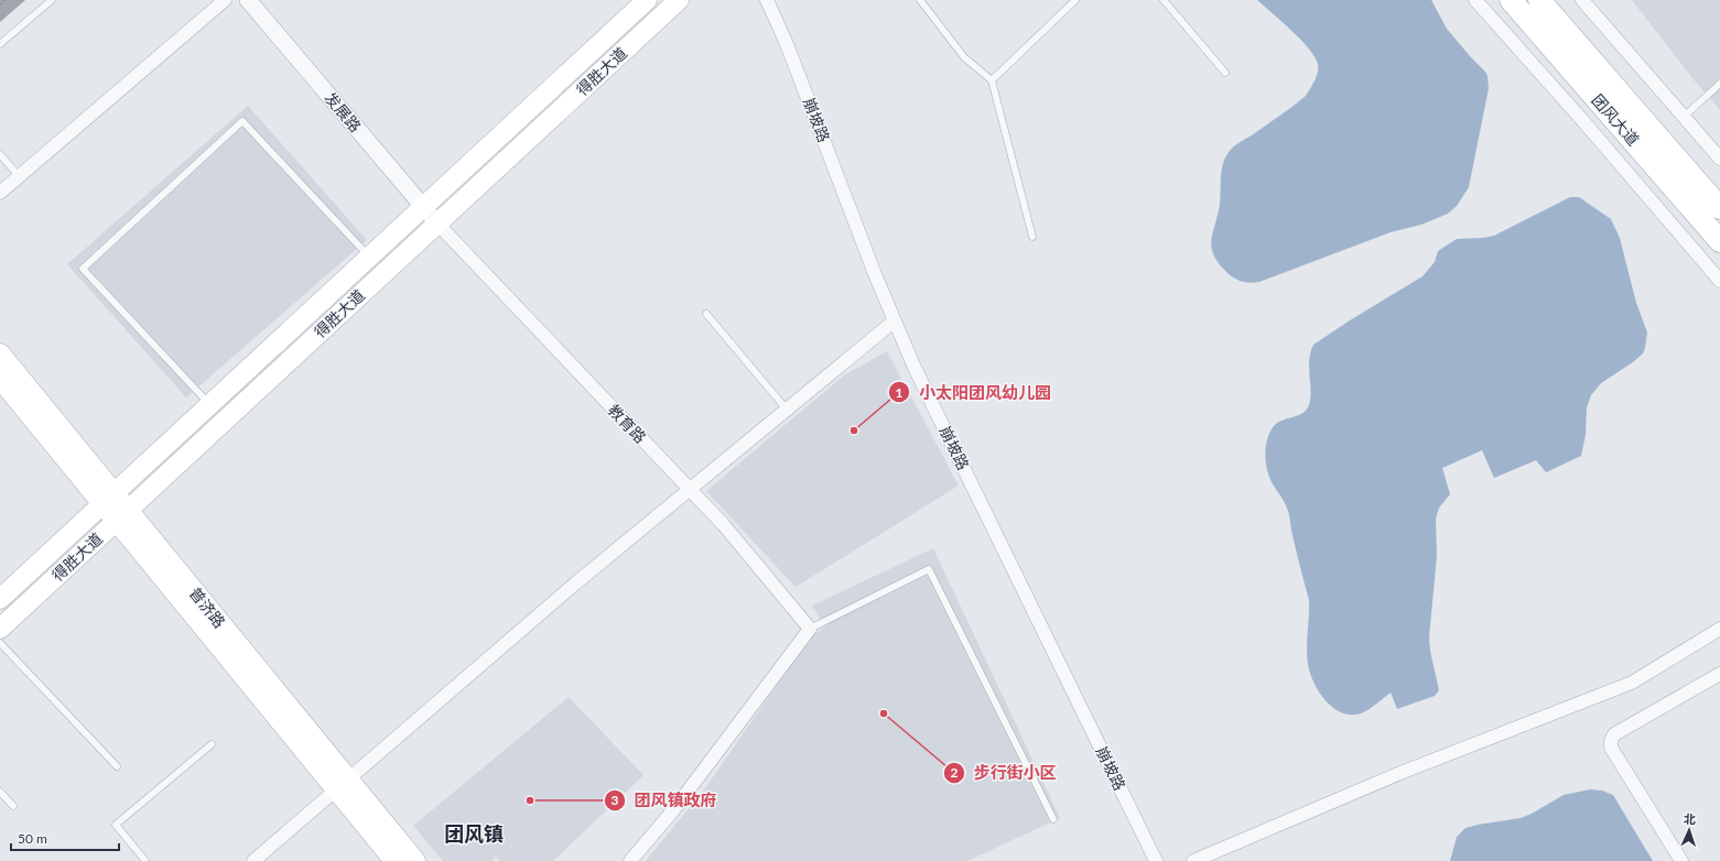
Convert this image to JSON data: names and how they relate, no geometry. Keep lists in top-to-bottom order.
{
  "streets": {
    "main road": ["得胜大道", "团风大道", "普济路"],
    "street": ["发展路", "崩坡路", "教育路"]
  },
  "crossings": [
    ["得胜大道", "发展路"],
    ["得胜大道", "教育路"],
    ["得胜大道", "普济路"],
    ["发展路", "教育路"]
  ],
  "districts": ["团风镇"],
  "places": ["小太阳团风幼儿园", "步行街小区", "团风镇政府"],
  "scale_bar": "50 m",
  "north": "top"
}
